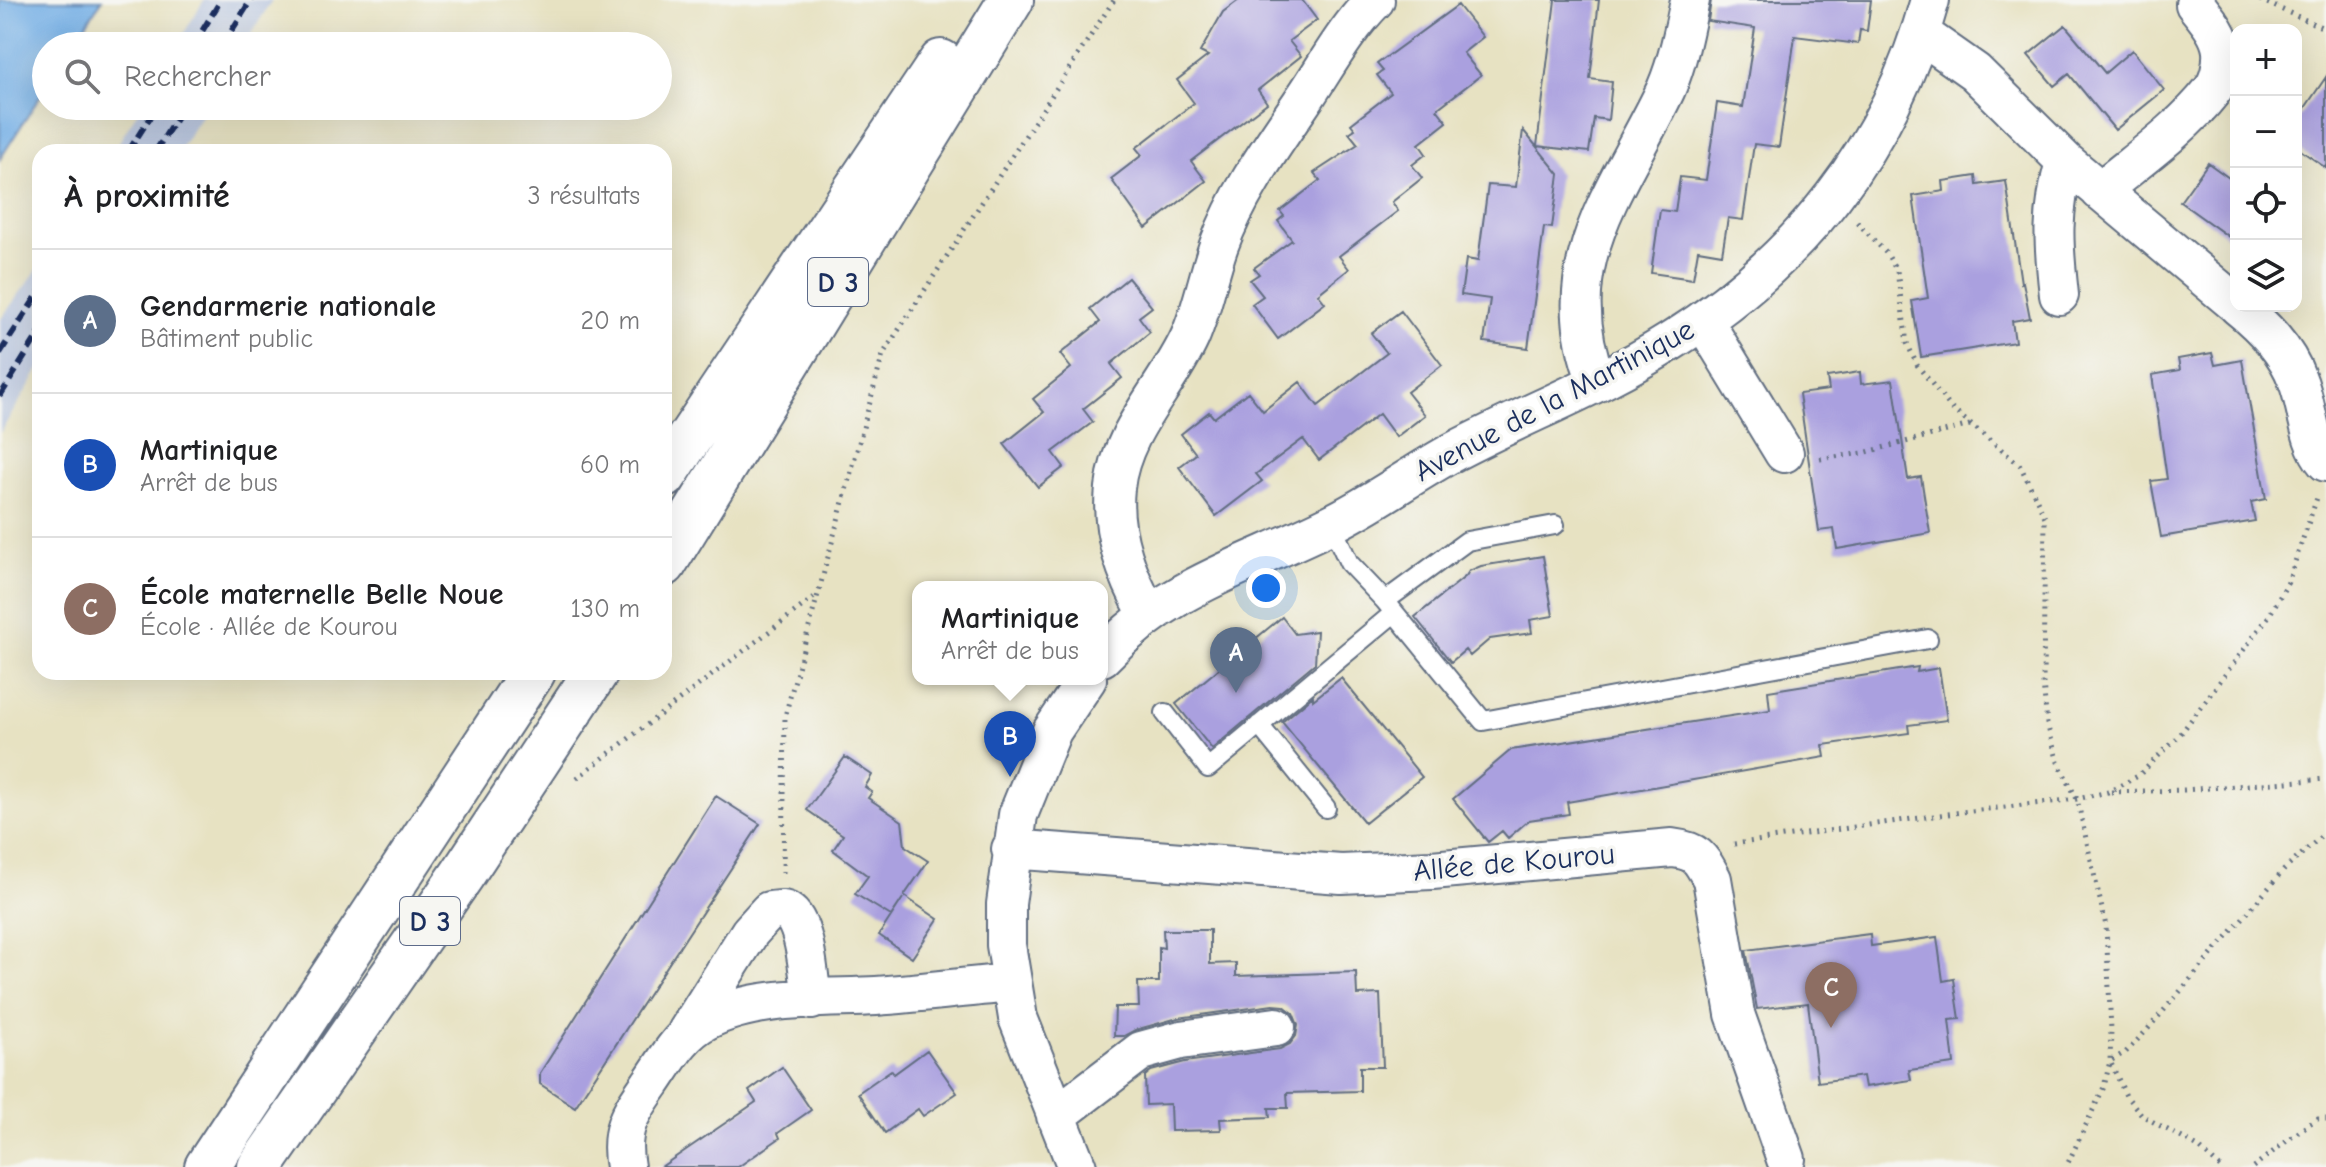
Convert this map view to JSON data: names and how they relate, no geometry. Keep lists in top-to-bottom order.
{
  "streets": {
    "main road": ["D 3"],
    "street": ["Avenue de la Martinique", "Allée de Kourou"]
  },
  "page": {
    "map_buttons": ["+", "−"],
    "search": "Rechercher",
    "heading": ["À proximité", "3 résultats"],
    "list": [
      {
        "mark": "A",
        "name": "Gendarmerie nationale",
        "note": "Bâtiment public",
        "value": "20 m"
      },
      {
        "mark": "B",
        "name": "Martinique",
        "note": "Arrêt de bus",
        "value": "60 m"
      },
      {
        "mark": "C",
        "name": "École maternelle Belle Noue",
        "note": "École · Allée de Kourou",
        "value": "130 m"
      }
    ],
    "popup": ["Martinique", "Arrêt de bus"],
    "pins": ["A", "B", "C"]
  }
}
